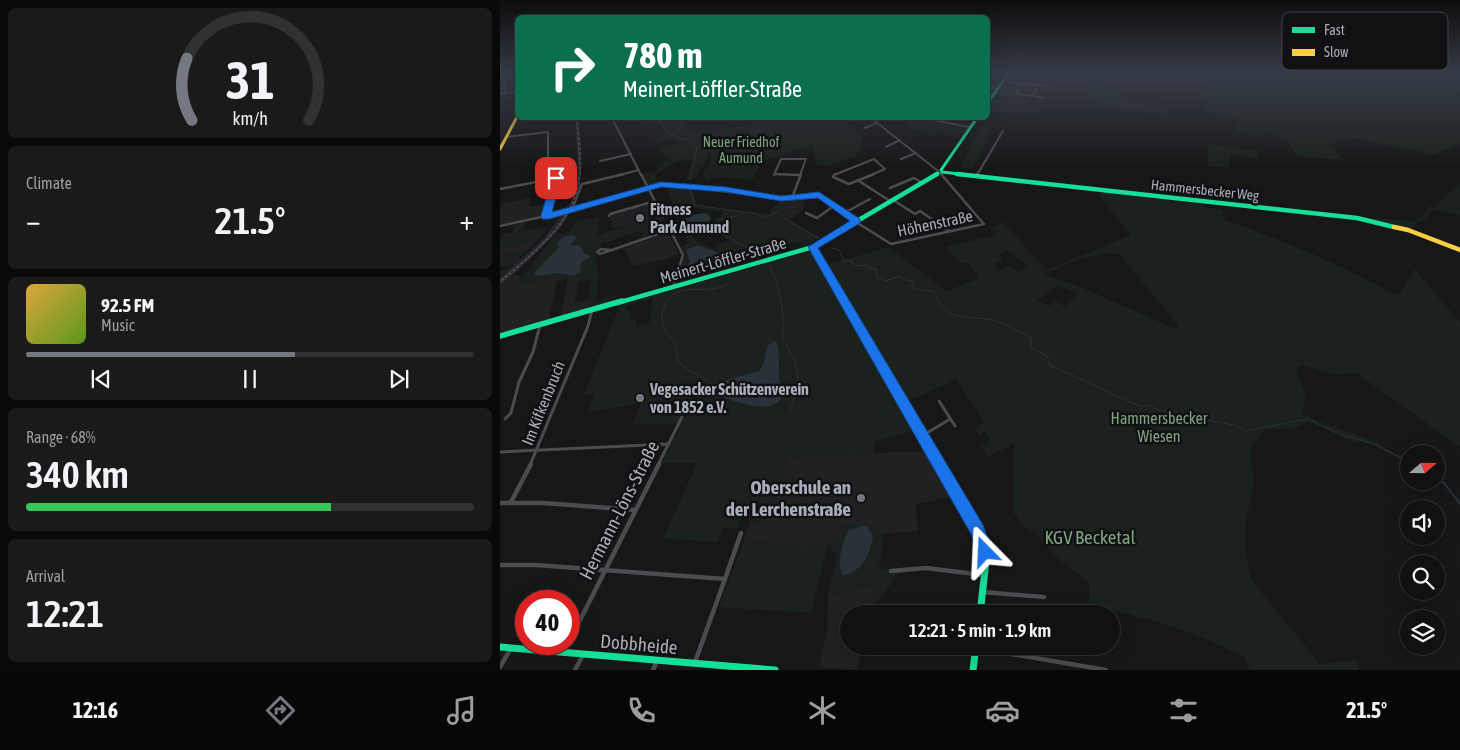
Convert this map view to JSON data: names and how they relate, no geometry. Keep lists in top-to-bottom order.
{
  "streets": {
    "street": [
      "Hammersbecker Weg",
      "Höhenstraße",
      "Meinert-Löffler-Straße",
      "Im Kifkenbruch",
      "Hermann-Löns-Straße",
      "Dobbheide"
    ]
  },
  "crossings": [
    ["Hammersbecker Weg", "Höhenstraße"],
    ["Hammersbecker Weg", "Meinert-Löffler-Straße"],
    ["Höhenstraße", "Meinert-Löffler-Straße"],
    ["Meinert-Löffler-Straße", "Im Kifkenbruch"]
  ],
  "parks": ["Neuer Friedhof Aumund", "Hammersbecker Wiesen", "KGV Becketal"],
  "places": ["Fitness Park Aumund", "Vegesacker Schützenverein von 1852 e.V.", "Oberschule an der Lerchenstraße"],
  "legend": ["Fast", "Slow"],
  "north": "right",
  "page": {
    "turn": ["780 m", "Meinert-Löffler-Straße"],
    "tile": [
      "Climate",
      ["Range · 68%", "340 km"],
      ["Arrival", "12:21"]
    ],
    "heat": ["−", "21.5°", "+"],
    "song": ["92.5 FM", "Music"],
    "limit": "40",
    "trip": "12:21 · 5 min · 1.9 km",
    "tabs": ["12:16", "21.5°"],
    "gauge": ["31", "km/h"]
  }
}
